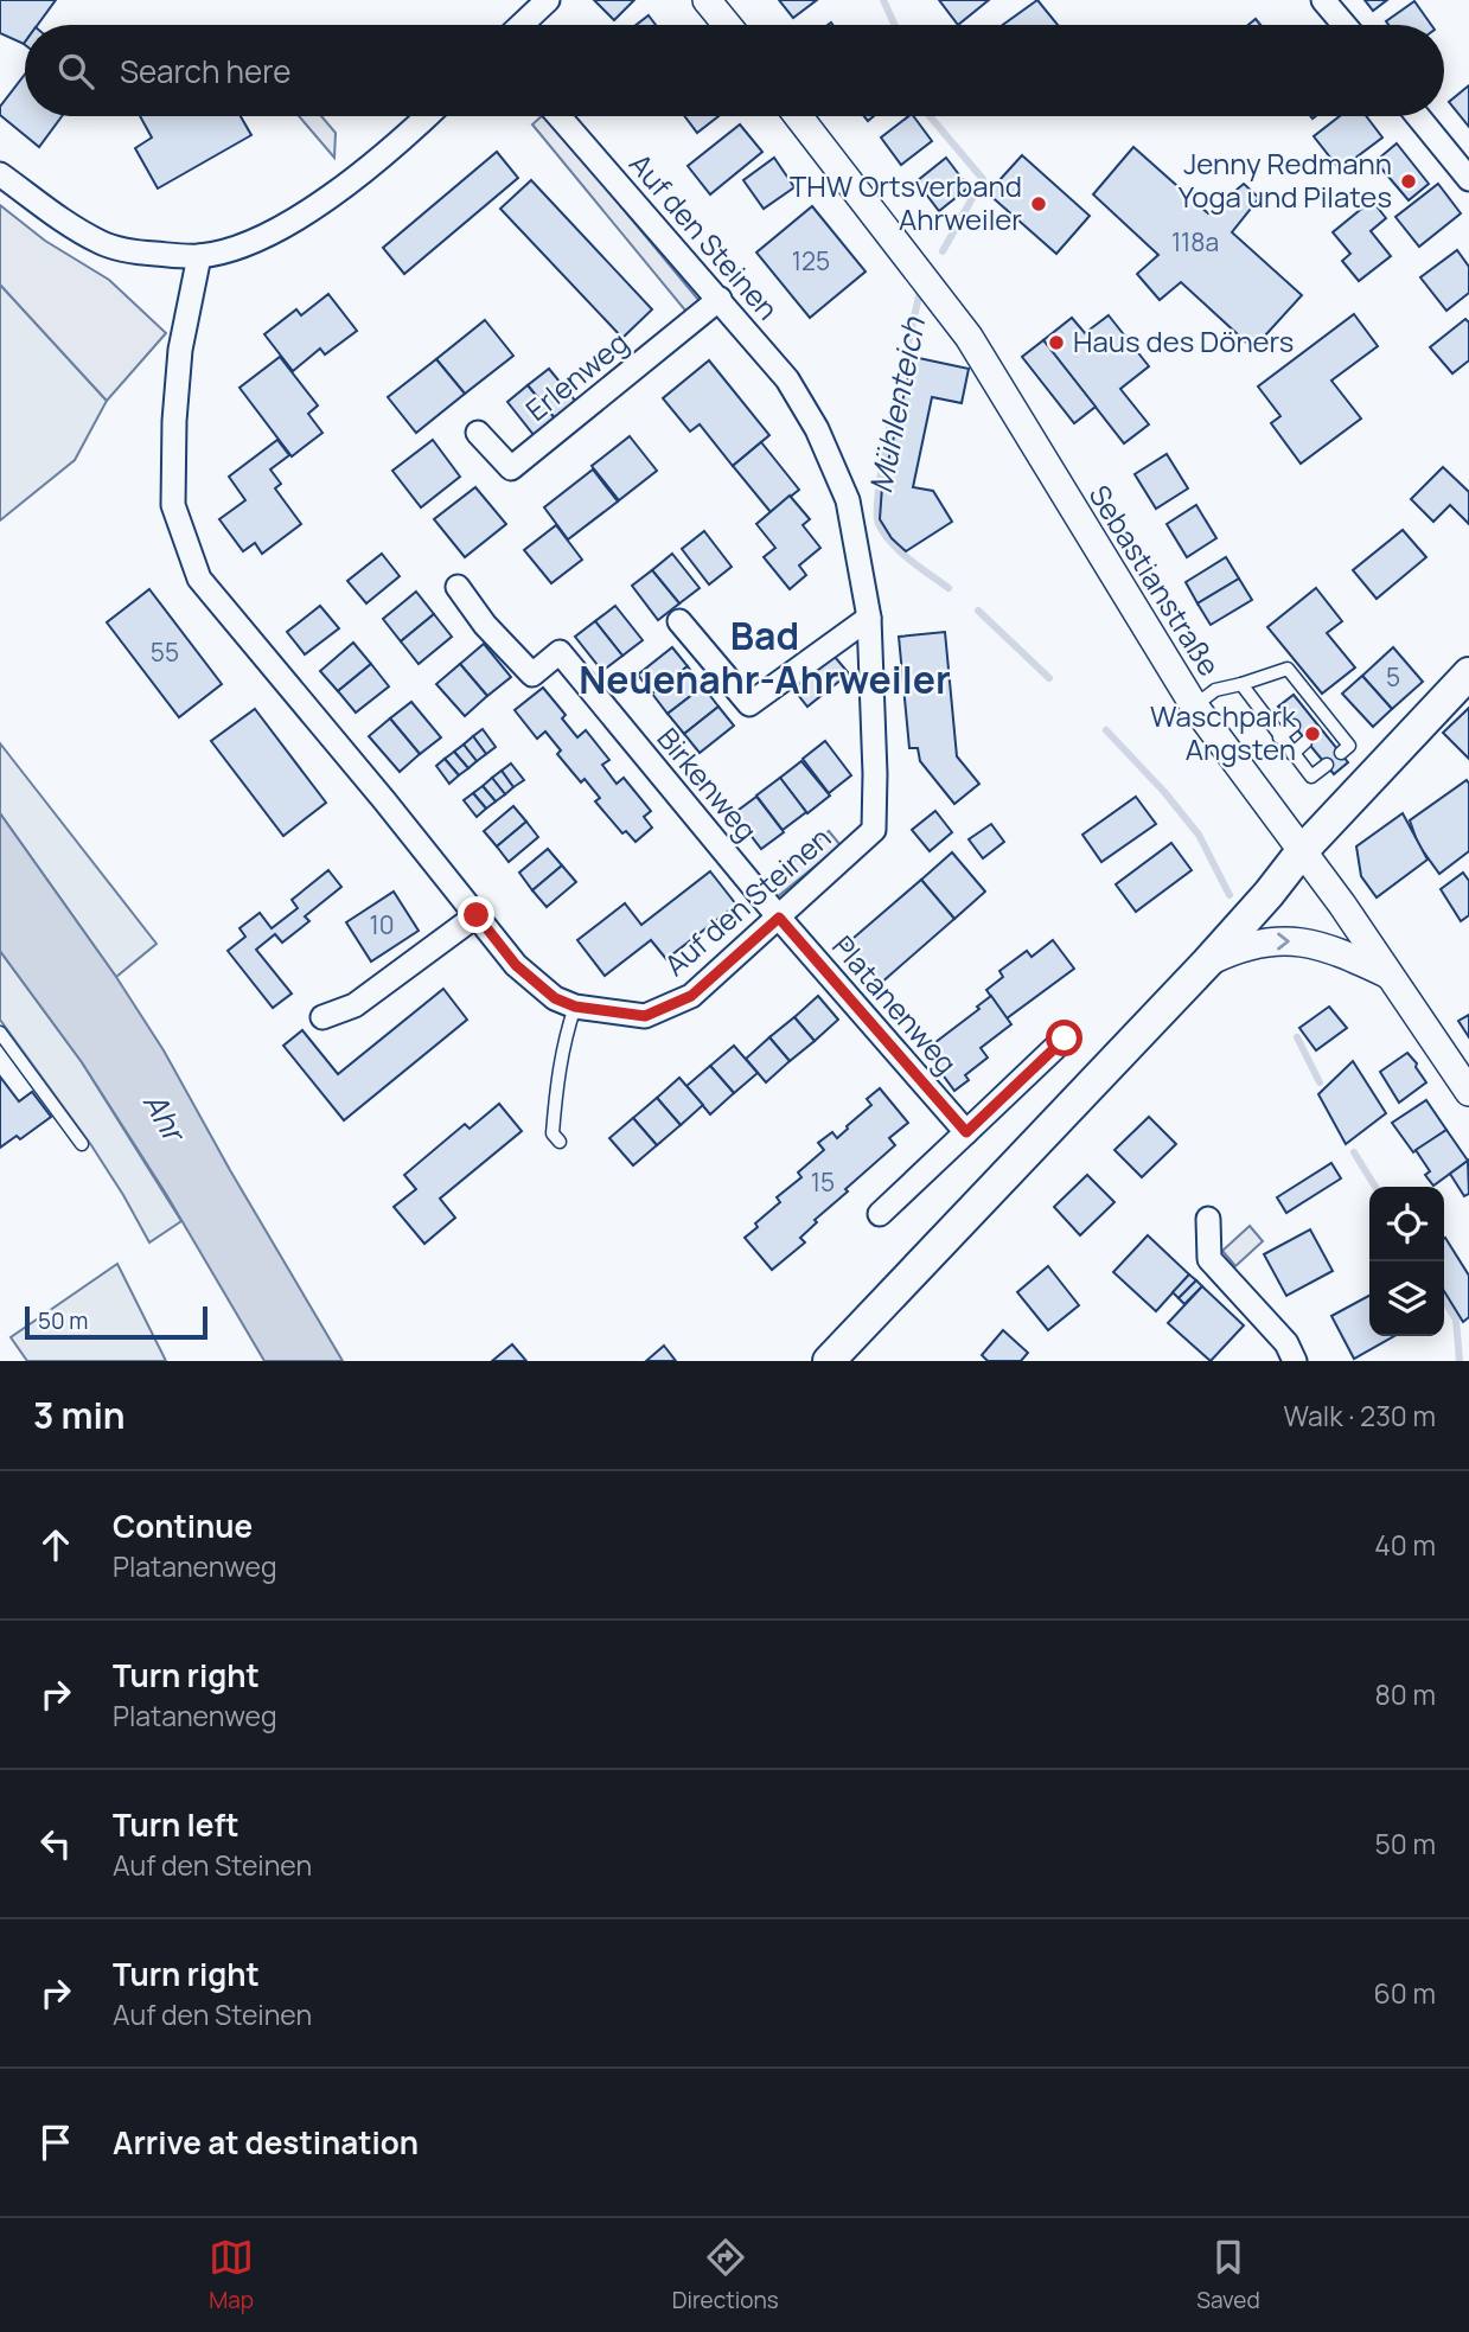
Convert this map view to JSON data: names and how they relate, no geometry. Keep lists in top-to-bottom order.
{
  "streets": {
    "street": [
      "Auf den Steinen",
      "Erlenweg",
      "Sebastianstraße",
      "Birkenweg",
      "Platanenweg"
    ]
  },
  "crossings": [
    ["Auf den Steinen", "Erlenweg"],
    ["Auf den Steinen", "Birkenweg"],
    ["Auf den Steinen", "Platanenweg"],
    ["Birkenweg", "Platanenweg"]
  ],
  "districts": ["Bad Neuenahr-Ahrweiler"],
  "water": ["Mühlenteich", "Ahr"],
  "places": [
    "Jenny Redmann Yoga und Pilates",
    "THW Ortsverband Ahrweiler",
    "Haus des Döners",
    "Waschpark Angsten"
  ],
  "house_numbers": [
    "118a",
    "125",
    "55",
    "5",
    "10",
    "15"
  ],
  "scale_bar": "50 m",
  "page": {
    "search": "Search here",
    "scale": "50 m",
    "heading": ["3 min", "Walk · 230 m"],
    "list": [
      ["Continue", "Platanenweg", "40 m"],
      ["Turn right", "Platanenweg", "80 m"],
      ["Turn left", "Auf den Steinen", "50 m"],
      ["Turn right", "Auf den Steinen", "60 m"],
      "Arrive at destination"
    ],
    "nav": ["Map", "Directions", "Saved"]
  }
}
